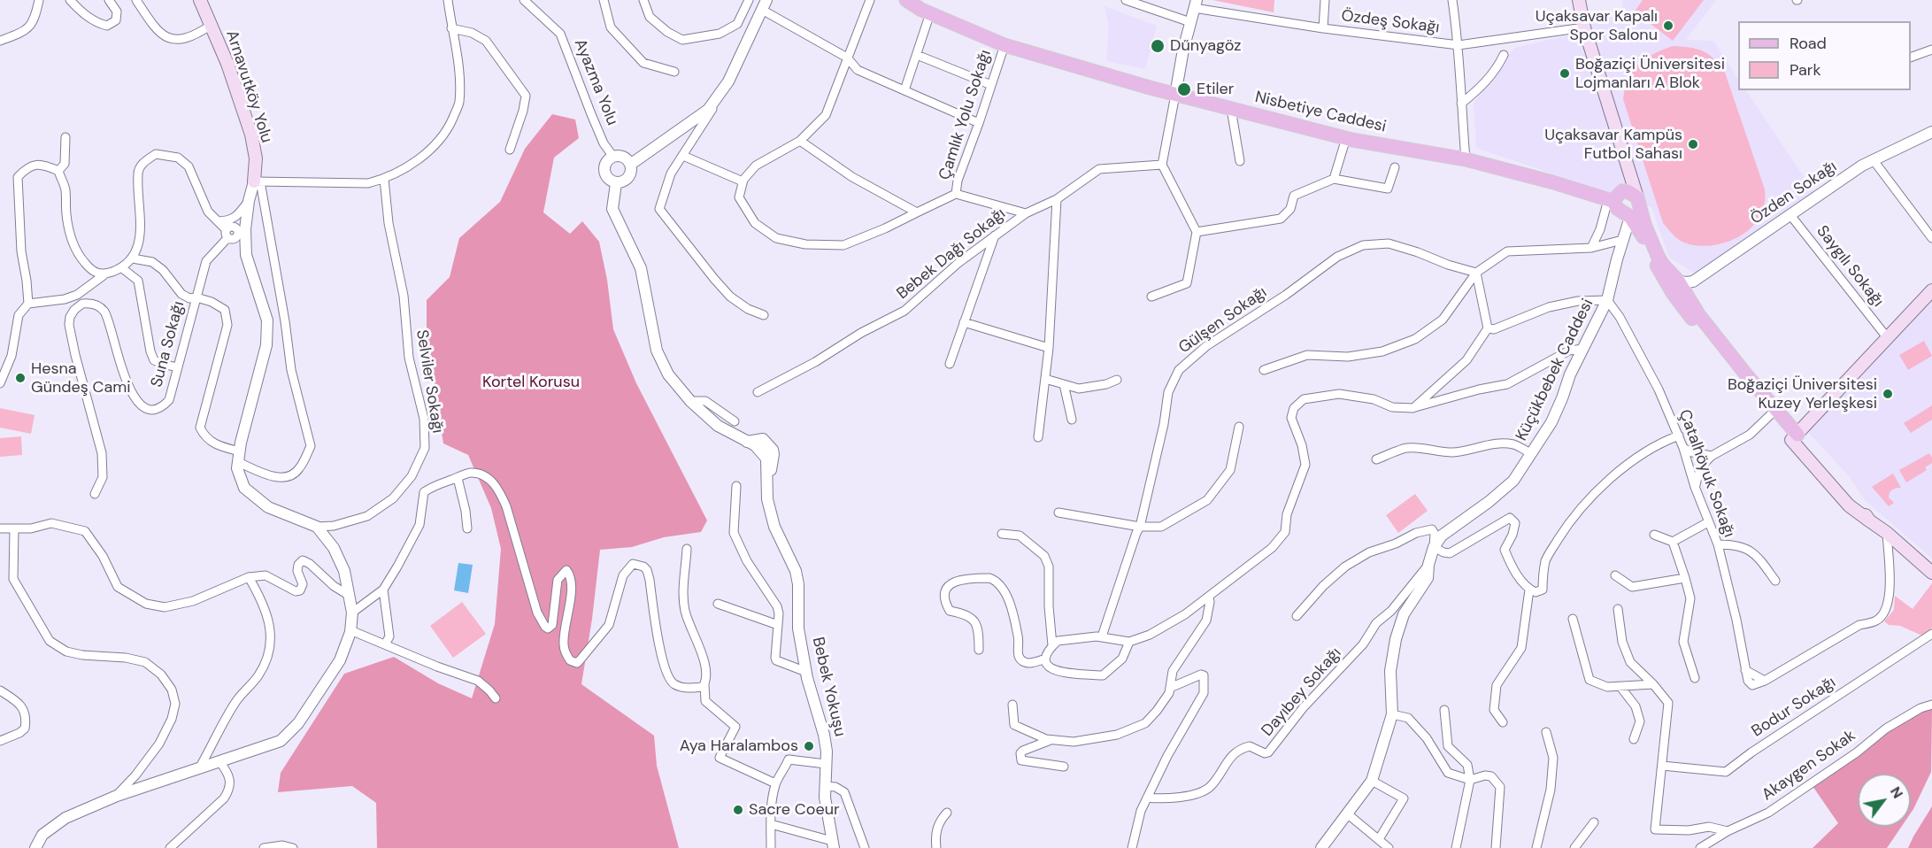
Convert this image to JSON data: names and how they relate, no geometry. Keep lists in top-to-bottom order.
{
  "streets": {
    "main road": ["Arnavutköy Yolu", "Nisbetiye Caddesi"],
    "street": [
      "Özdeş Sokağı",
      "Ayazma Yolu",
      "Çamlık Yolu Sokağı",
      "Özden Sokağı",
      "Bebek Dağı Sokağı",
      "Saygılı Sokağı",
      "Gülşen Sokağı",
      "Suna Sokağı",
      "Küçükbebek Caddesi",
      "Selviler Sokağı",
      "Çatalhöyuk Sokağı",
      "Bebek Yokuşu",
      "Dayıbey Sokağı",
      "Bodur Sokağı",
      "Akaygen Sokak"
    ]
  },
  "crossings": [
    ["Nisbetiye Caddesi", "Çamlık Yolu Sokağı"],
    ["Nisbetiye Caddesi", "Küçükbebek Caddesi"],
    ["Özden Sokağı", "Saygılı Sokağı"],
    ["Küçükbebek Caddesi", "Çatalhöyuk Sokağı"],
    ["Küçükbebek Caddesi", "Dayıbey Sokağı"]
  ],
  "parks": ["Kortel Korusu"],
  "places": [
    "Uçaksavar Kapalı Spor Salonu",
    "Dűnyagöz",
    "Boğaziçi Üniversitesi Lojmanları A Blok",
    "Etiler",
    "Uçaksavar Kampüs Futbol Sahası",
    "Hesna Gündeş Cami",
    "Boğaziçi Üniversitesi Kuzey Yerleşkesi",
    "Aya Haralambos",
    "Sacre Coeur"
  ],
  "legend": ["Road", "Park"],
  "north": "top right"
}
